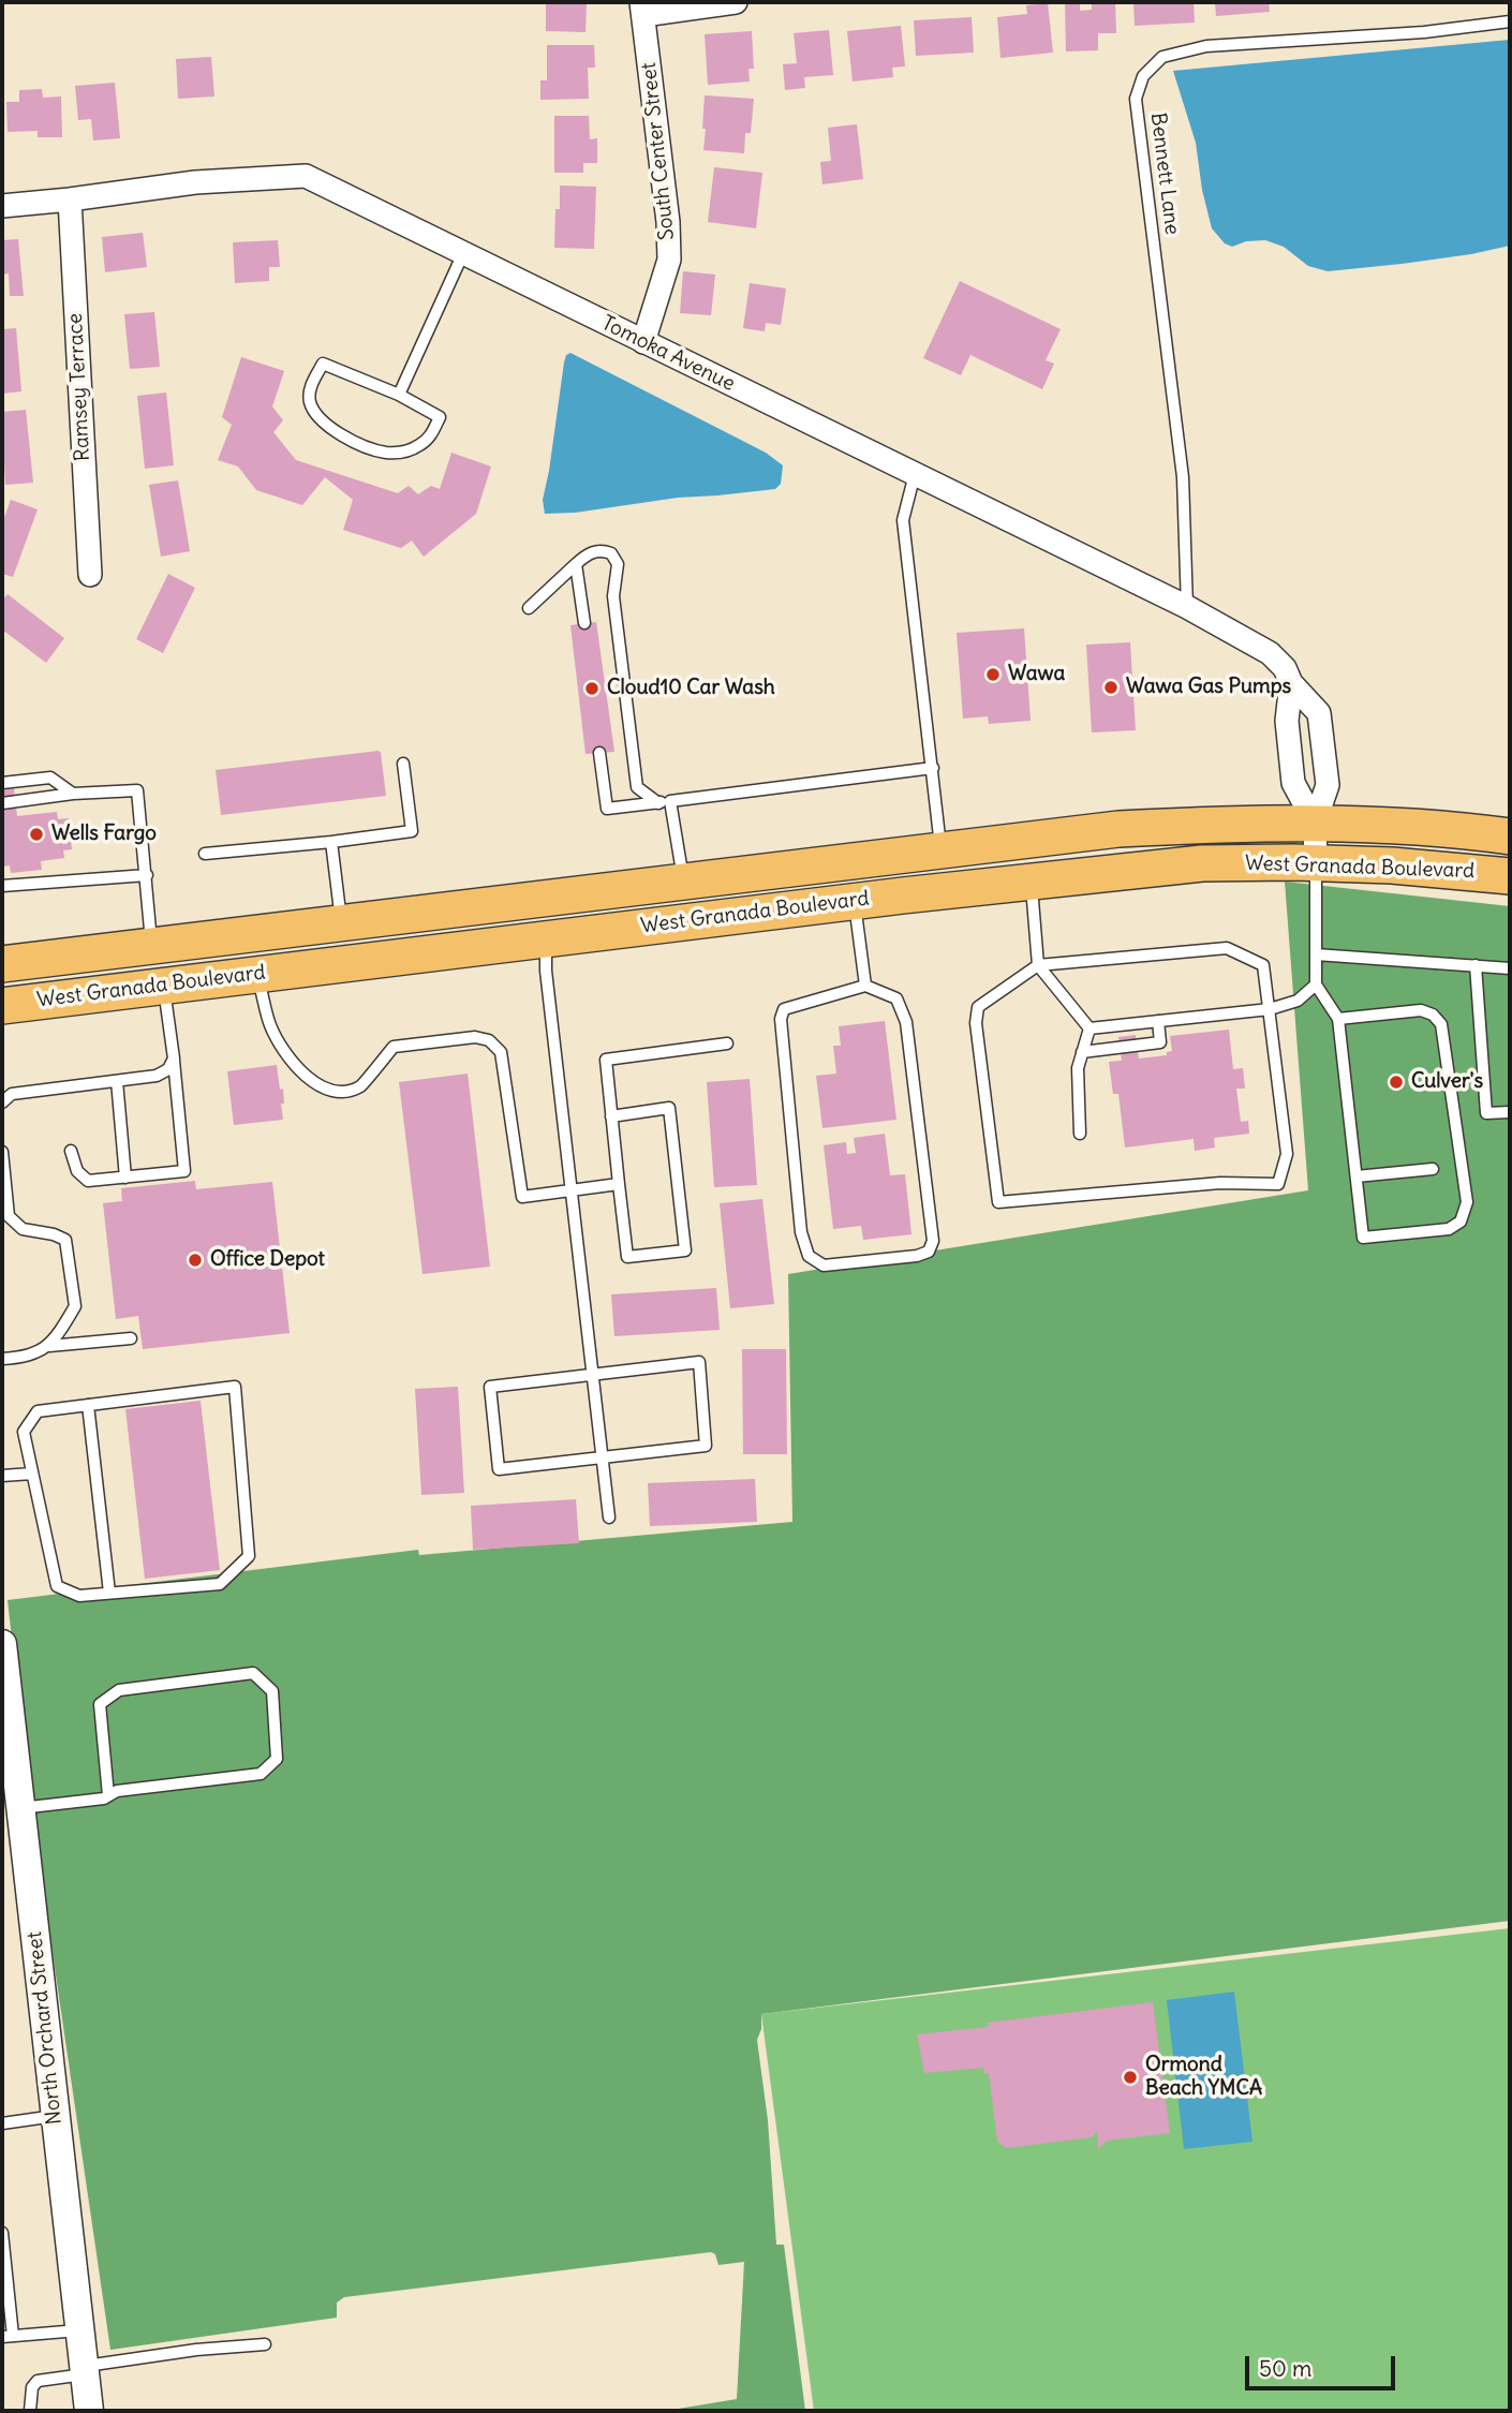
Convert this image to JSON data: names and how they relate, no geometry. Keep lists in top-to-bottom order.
{
  "streets": {
    "main road": ["West Granada Boulevard"],
    "street": [
      "South Center Street",
      "Tomoka Avenue",
      "Ramsey Terrace",
      "North Orchard Street"
    ],
    "lane": ["Bennett Lane"]
  },
  "crossings": [
    ["South Center Street", "Tomoka Avenue"],
    ["Bennett Lane", "Tomoka Avenue"],
    ["Tomoka Avenue", "Ramsey Terrace"],
    ["Tomoka Avenue", "West Granada Boulevard"]
  ],
  "places": [
    "Wawa",
    "Wawa Gas Pumps",
    "Cloud10 Car Wash",
    "Wells Fargo",
    "Culver's",
    "Office Depot",
    "Ormond Beach YMCA"
  ],
  "scale_bar": "50 m"
}
